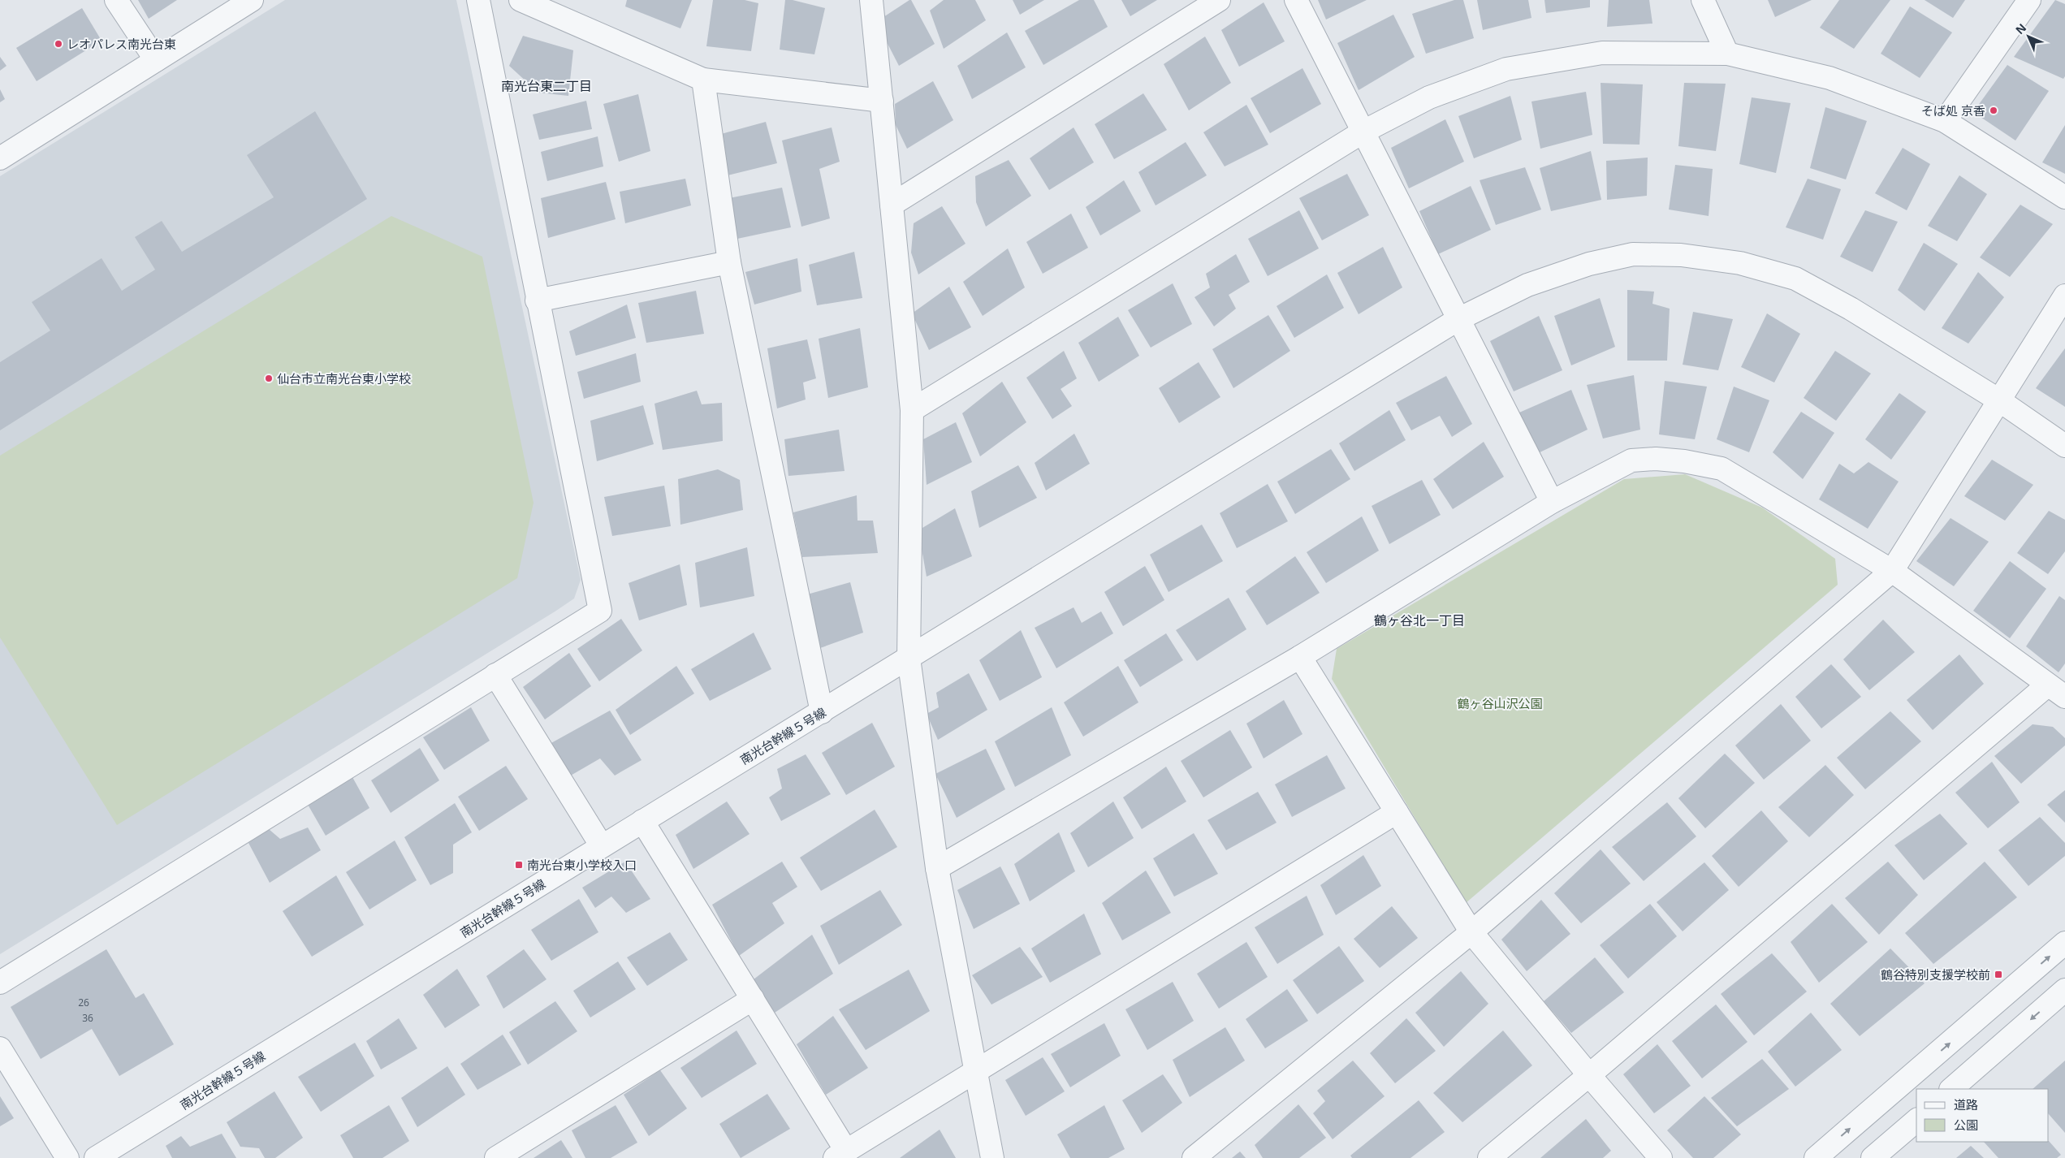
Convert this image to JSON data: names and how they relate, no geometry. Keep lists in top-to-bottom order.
{
  "streets": {
    "street": ["南光台幹線５号線"]
  },
  "districts": ["南光台東二丁目", "鶴ヶ谷北一丁目"],
  "parks": ["鶴ヶ谷山沢公園"],
  "places": {
    "other": ["レオパレス南光台東", "そば処 京香", "仙台市立南光台東小学校"],
    "transit": ["南光台東小学校入口", "鶴谷特別支援学校前"]
  },
  "house_numbers": ["26", "36"],
  "legend": ["道路", "公園"],
  "north": "top left"
}
